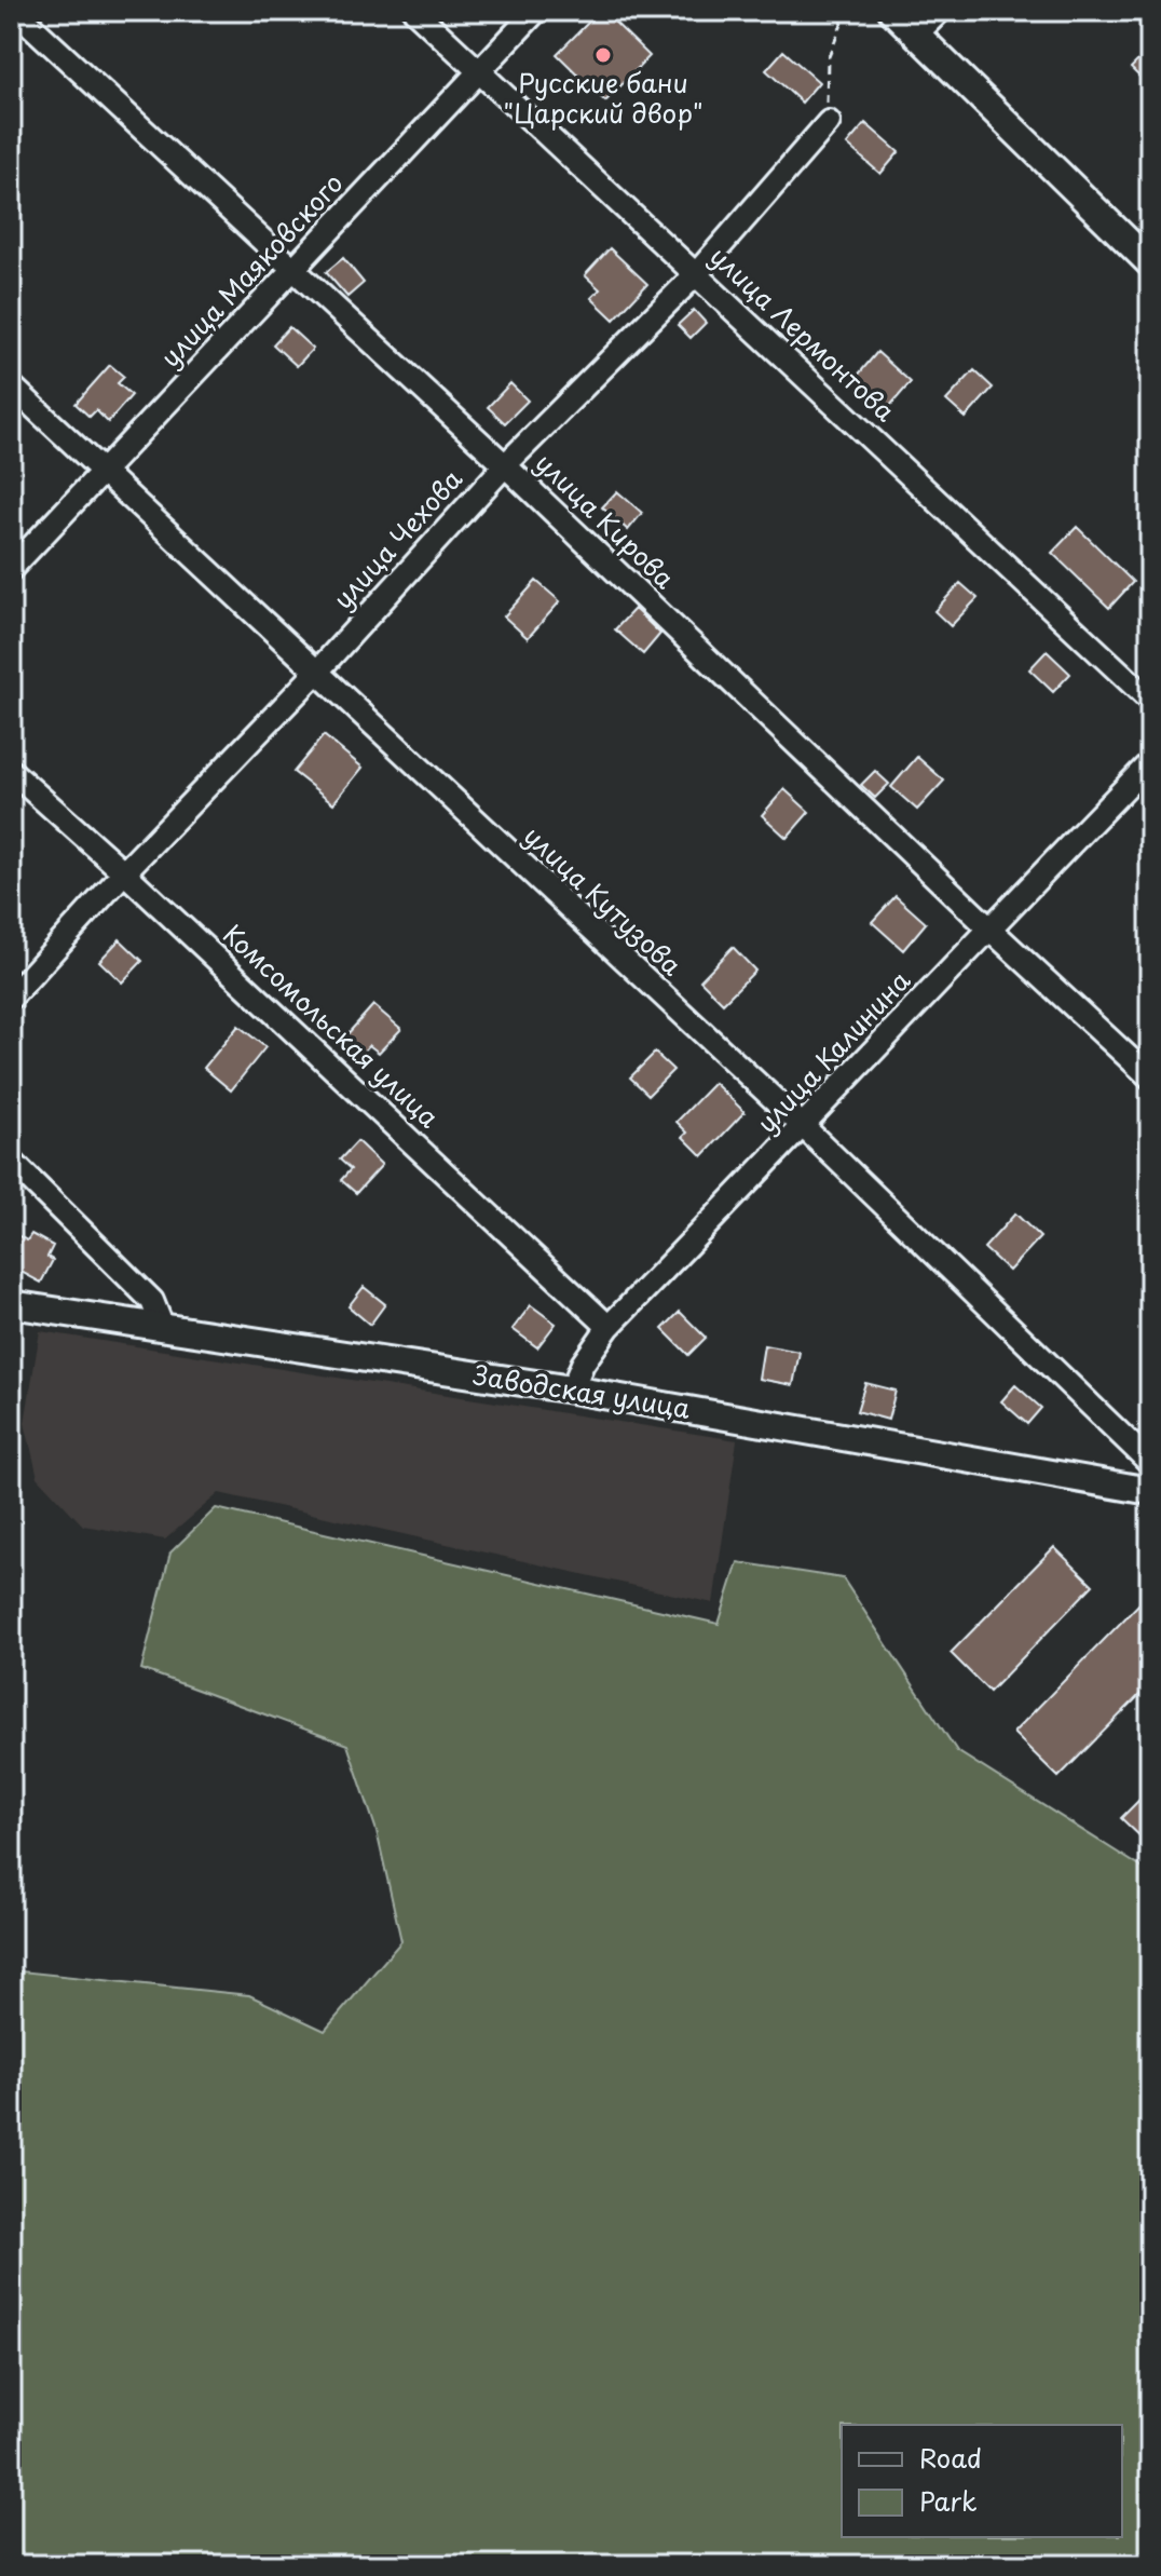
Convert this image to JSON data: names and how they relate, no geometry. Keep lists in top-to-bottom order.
{
  "streets": {
    "street": [
      "улица Маяковского",
      "улица Лермонтова",
      "улица Кирова",
      "улица Чехова",
      "улица Кутузова",
      "Комсомольская улица",
      "улица Калинина",
      "Заводская улица"
    ]
  },
  "crossings": [
    ["улица Маяковского", "улица Лермонтова"],
    ["улица Маяковского", "улица Кирова"],
    ["улица Маяковского", "улица Кутузова"],
    ["улица Лермонтова", "улица Чехова"],
    ["улица Кирова", "улица Чехова"],
    ["улица Кирова", "улица Калинина"],
    ["улица Чехова", "улица Кутузова"],
    ["улица Чехова", "Комсомольская улица"],
    ["улица Кутузова", "улица Калинина"],
    ["Комсомольская улица", "улица Калинина"],
    ["улица Калинина", "Заводская улица"]
  ],
  "places": ["Русские бани \"Царский двор\""],
  "legend": ["Road", "Park"]
}
